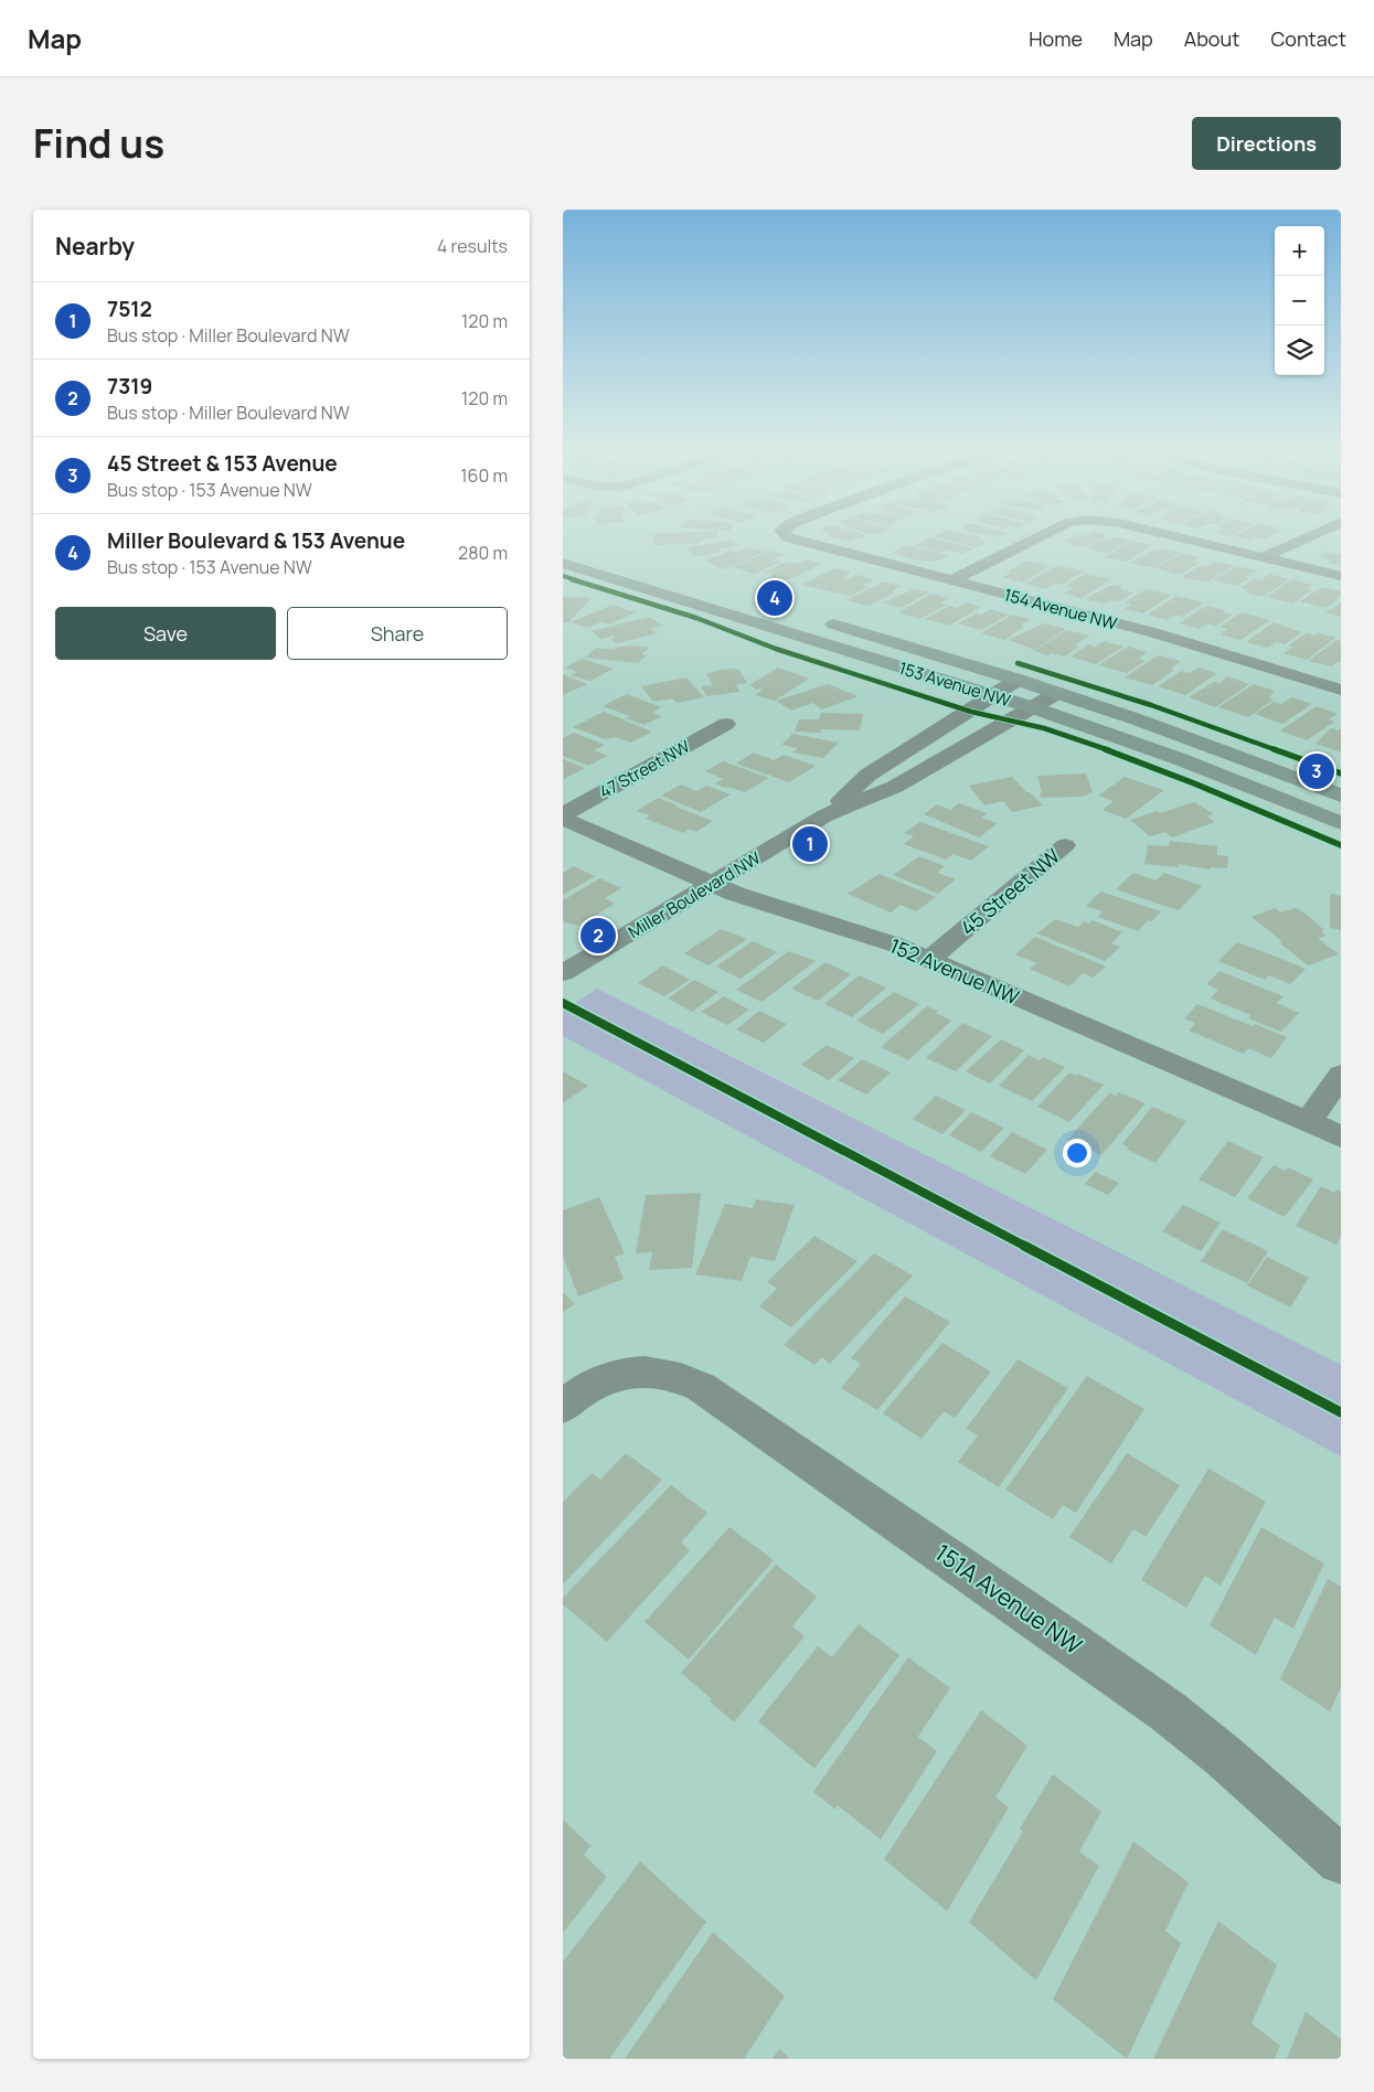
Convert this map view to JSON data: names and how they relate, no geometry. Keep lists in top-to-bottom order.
{
  "streets": {
    "main road": ["153 Avenue NW"],
    "street": [
      "154 Avenue NW",
      "47 Street NW",
      "45 Street NW",
      "Miller Boulevard NW",
      "152 Avenue NW",
      "151A Avenue NW"
    ]
  },
  "crossings": [
    ["153 Avenue NW", "Miller Boulevard NW"],
    ["45 Street NW", "152 Avenue NW"],
    ["Miller Boulevard NW", "152 Avenue NW"]
  ],
  "page": {
    "header": "Map",
    "nav": [
      "Home",
      "Map",
      "About",
      "Contact"
    ],
    "title": "Find us",
    "buttons": [
      "Directions",
      ["Save", "Share"]
    ],
    "heading": ["Nearby", "4 results"],
    "map_buttons": ["+", "−"],
    "list": [
      {
        "mark": "1",
        "name": "7512",
        "note": "Bus stop · Miller Boulevard NW",
        "value": "120 m"
      },
      {
        "mark": "2",
        "name": "7319",
        "note": "Bus stop · Miller Boulevard NW",
        "value": "120 m"
      },
      {
        "mark": "3",
        "name": "45 Street & 153 Avenue",
        "note": "Bus stop · 153 Avenue NW",
        "value": "160 m"
      },
      {
        "mark": "4",
        "name": "Miller Boulevard & 153 Avenue",
        "note": "Bus stop · 153 Avenue NW",
        "value": "280 m"
      }
    ],
    "pins": [
      "4",
      "3",
      "1",
      "2"
    ]
  }
}
